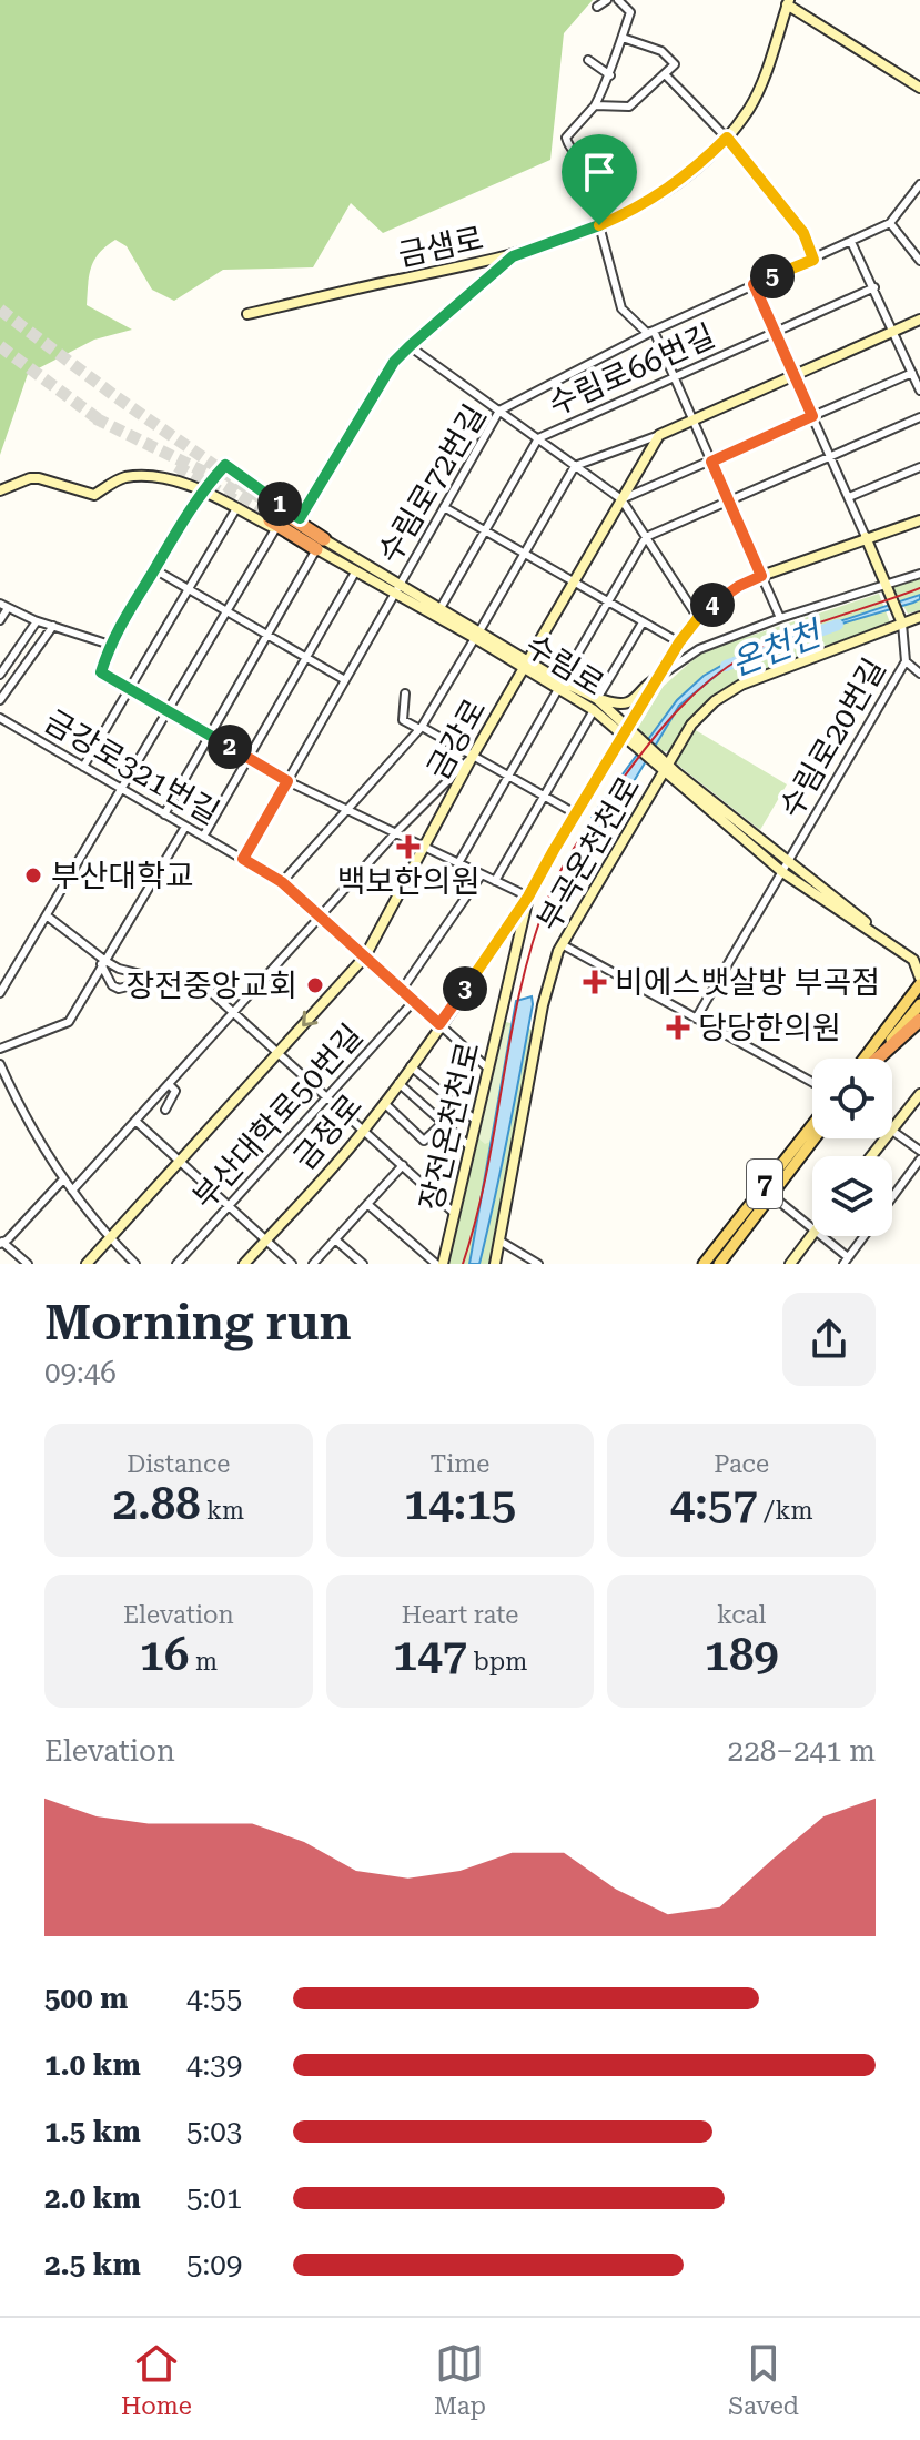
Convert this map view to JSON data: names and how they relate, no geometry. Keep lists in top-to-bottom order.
{
  "streets": {
    "main road": [
      "금샘로",
      "수림로",
      "금강로",
      "부곡온천천로",
      "장전온천천로",
      "금정로",
      "7"
    ],
    "street": [
      "수림로66번길",
      "수림로72번길",
      "수림로20번길",
      "금강로321번길",
      "부산대학로50번길"
    ]
  },
  "crossings": [
    ["수림로66번길", "수림로"],
    ["수림로72번길", "수림로"],
    ["수림로72번길", "금강로321번길"],
    ["수림로", "수림로20번길"],
    ["수림로", "금강로"],
    ["수림로", "부곡온천천로"],
    ["수림로", "금정로"],
    ["수림로20번길", "부곡온천천로"],
    ["금강로", "금강로321번길"],
    ["장전온천천로", "금정로"]
  ],
  "water": ["온천천"],
  "places": {
    "health": ["백보한의원", "비에스뱃살방 부곡점", "당당한의원"],
    "other": ["부산대학교", "장전중앙교회"]
  },
  "page": {
    "pins": [
      "5",
      "1",
      "4",
      "2",
      "3"
    ],
    "heading": ["Morning run", "09:46"],
    "stats": [
      ["Distance", "2.88 km"],
      ["Time", "14:15"],
      ["Pace", "4:57 /km"],
      ["Elevation", "16 m"],
      ["Heart rate", "147 bpm"],
      ["kcal", "189"]
    ],
    "chart": ["Elevation", "228–241 m"],
    "list": [
      {
        "name": "500 m",
        "note": "4:55"
      },
      {
        "name": "1.0 km",
        "note": "4:39"
      },
      {
        "name": "1.5 km",
        "note": "5:03"
      },
      {
        "name": "2.0 km",
        "note": "5:01"
      },
      {
        "name": "2.5 km",
        "note": "5:09"
      }
    ],
    "tabs": ["Home", "Map", "Saved"]
  }
}
